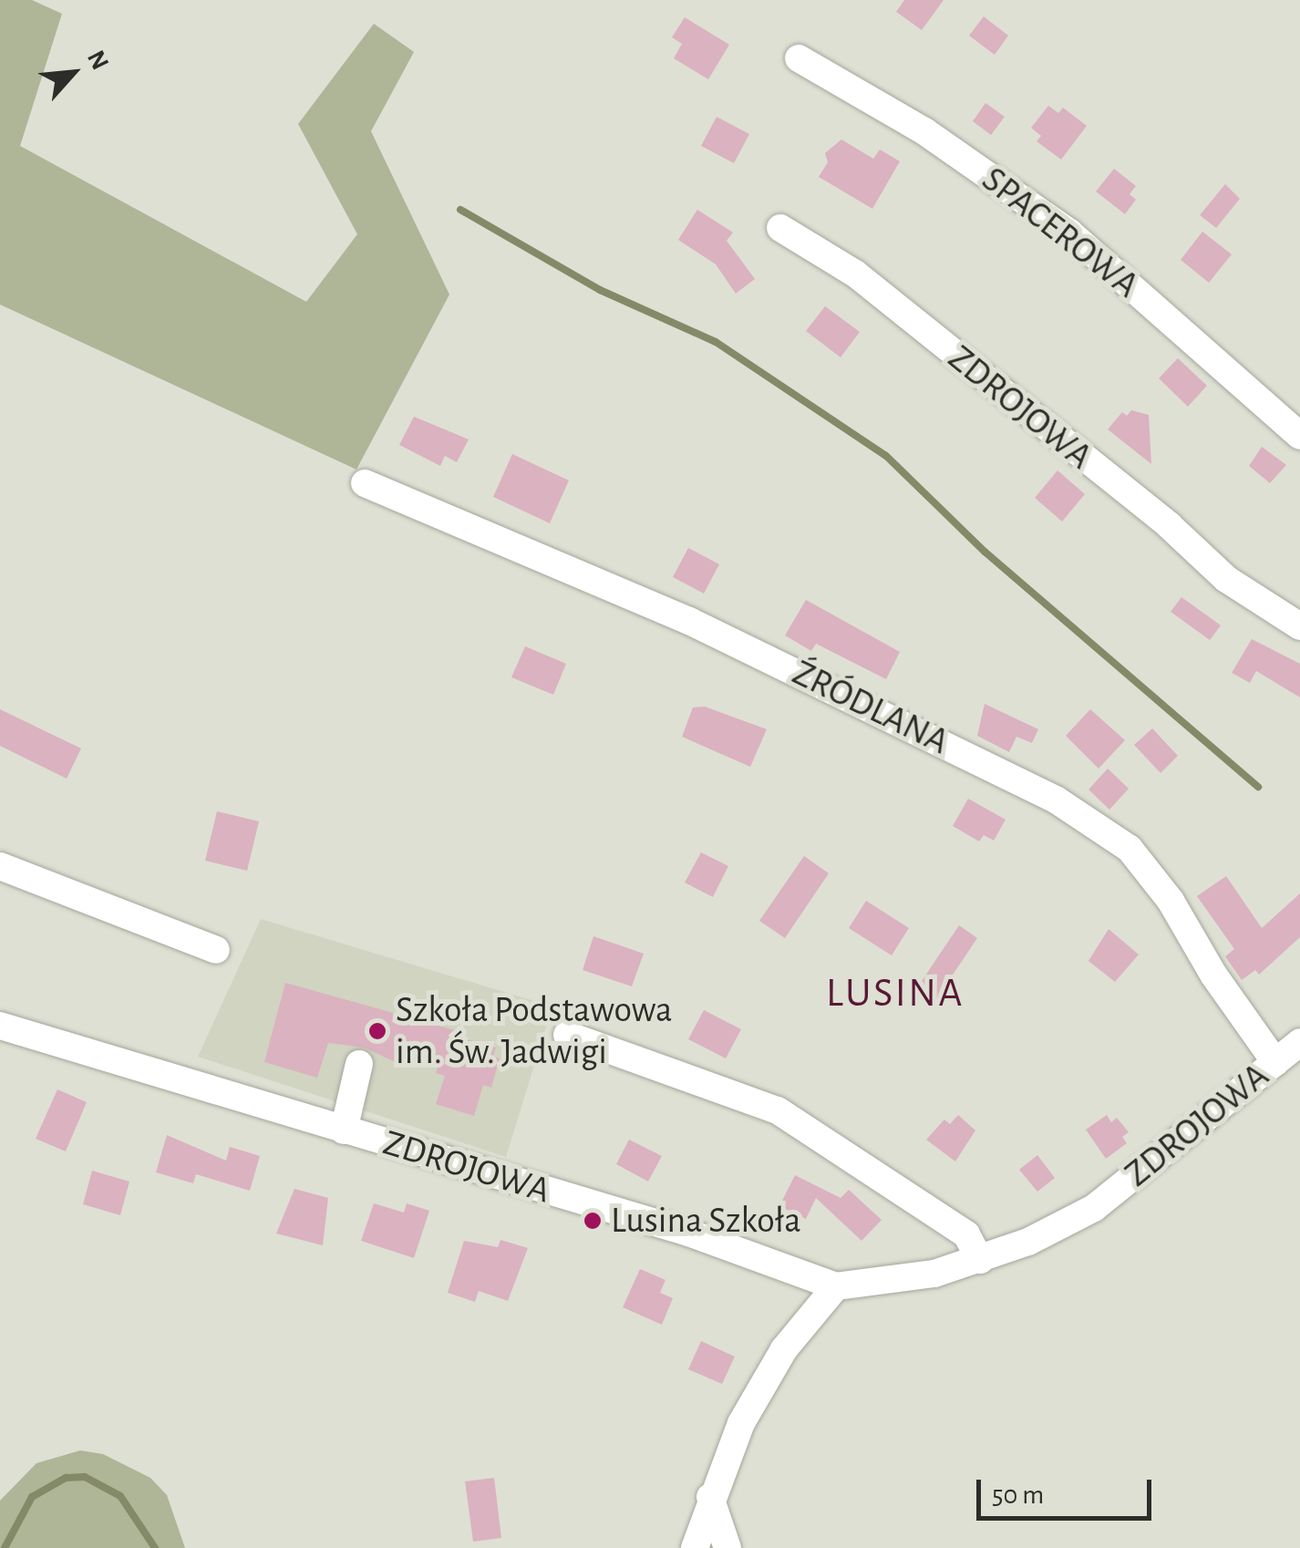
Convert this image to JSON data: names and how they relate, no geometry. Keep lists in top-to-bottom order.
{
  "streets": {
    "street": ["SPACEROWA", "ZDROJOWA", "ŹRÓDLANA"]
  },
  "crossings": [
    ["ZDROJOWA", "ŹRÓDLANA"]
  ],
  "districts": ["LUSINA"],
  "places": ["Szkoła Podstawowa im. Św. Jadwigi", "Lusina Szkoła"],
  "scale_bar": "50 m",
  "north": "top right"
}
